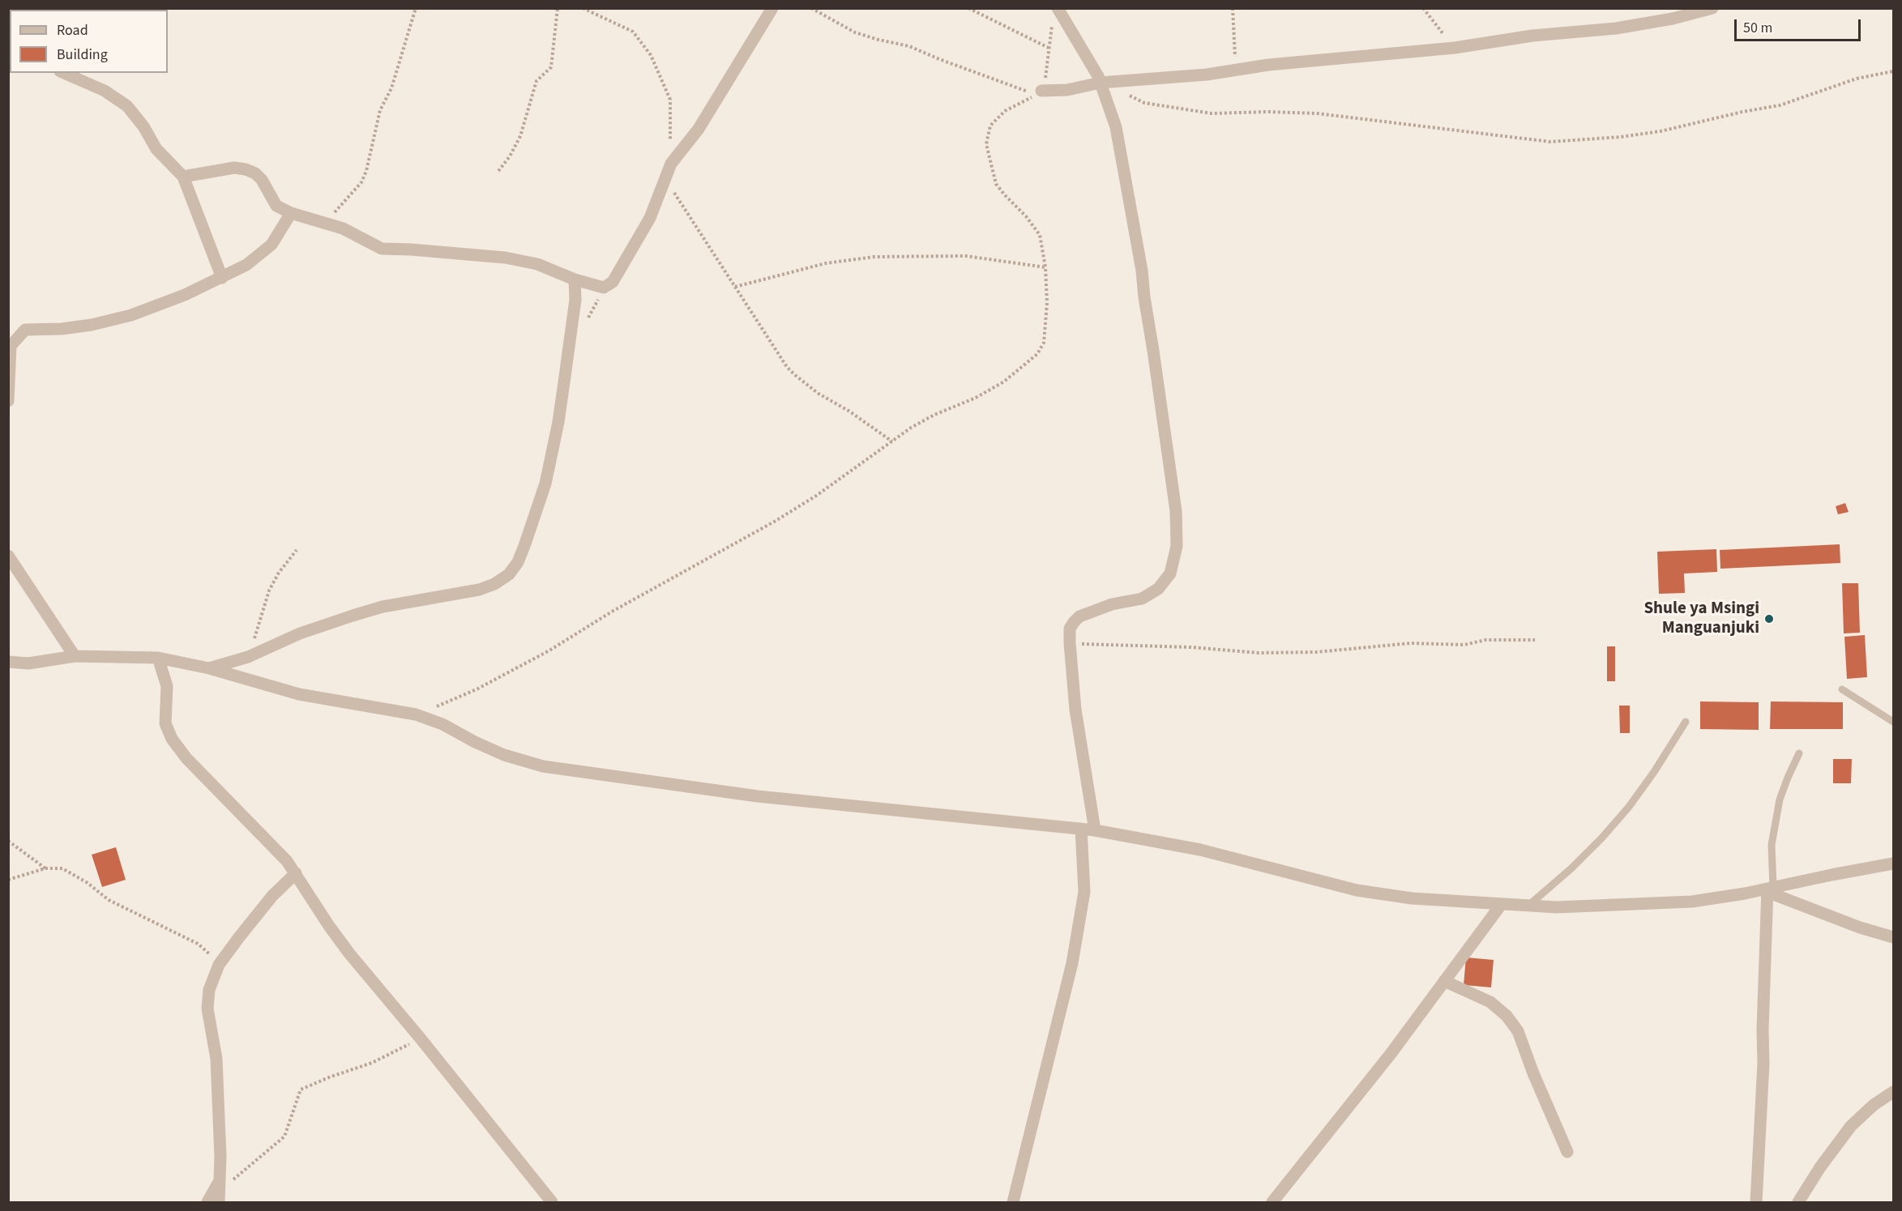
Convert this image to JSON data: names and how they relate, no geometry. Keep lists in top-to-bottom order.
{
  "places": ["Shule ya Msingi Manguanjuki"],
  "legend": ["Road", "Building"],
  "scale_bar": "50 m"
}
